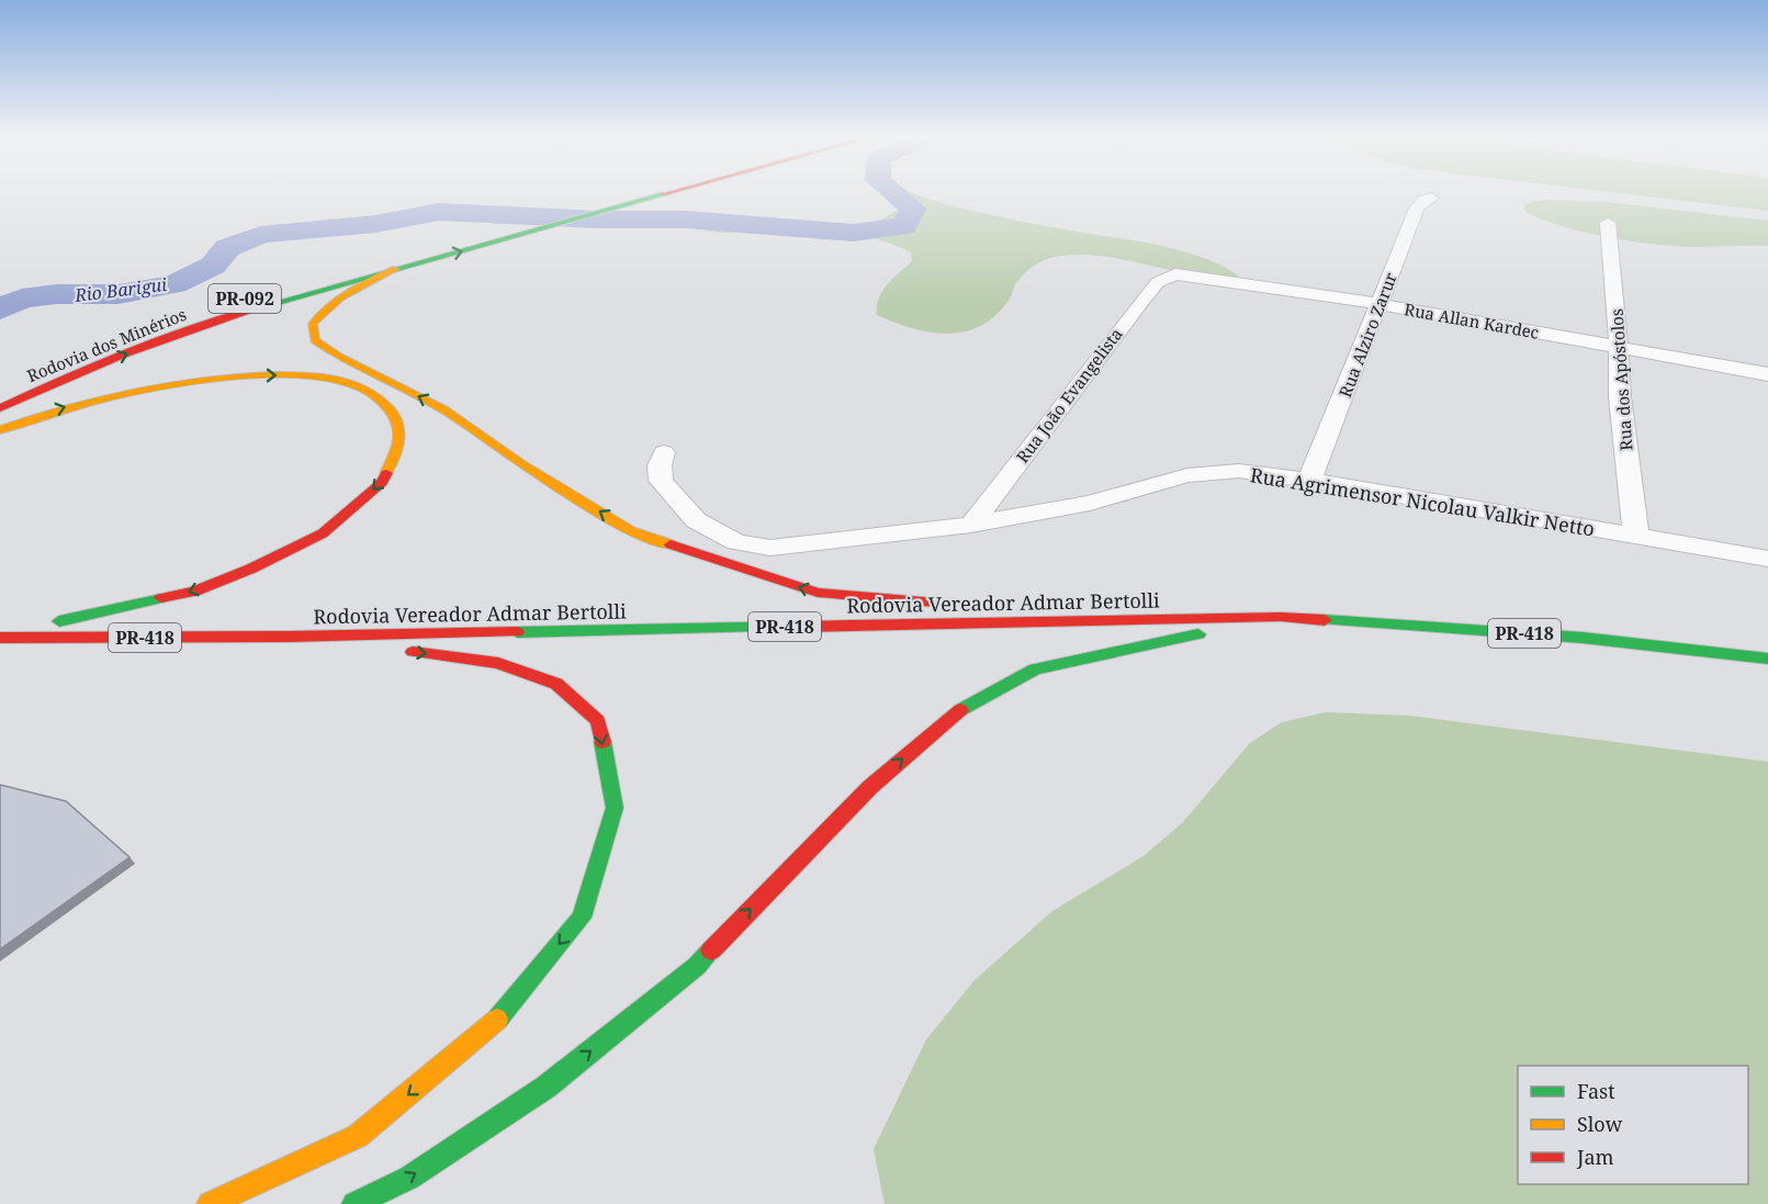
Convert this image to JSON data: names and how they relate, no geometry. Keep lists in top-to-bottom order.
{
  "streets": {
    "main road": [
      "PR-092",
      "Rodovia dos Minérios",
      "Rodovia Vereador Admar Bertolli",
      "PR-418"
    ],
    "street": [
      "Rua Allan Kardec",
      "Rua Alziro Zarur",
      "Rua dos Apóstolos",
      "Rua João Evangelista",
      "Rua Agrimensor Nicolau Valkir Netto"
    ]
  },
  "crossings": [
    ["Rua Allan Kardec", "Rua Alziro Zarur"],
    ["Rua Allan Kardec", "Rua dos Apóstolos"],
    ["Rua Allan Kardec", "Rua João Evangelista"],
    ["Rua Alziro Zarur", "Rua Agrimensor Nicolau Valkir Netto"],
    ["Rua dos Apóstolos", "Rua Agrimensor Nicolau Valkir Netto"],
    ["Rua João Evangelista", "Rua Agrimensor Nicolau Valkir Netto"]
  ],
  "water": ["Rio Barigui"],
  "legend": ["Fast", "Slow", "Jam"]
}
